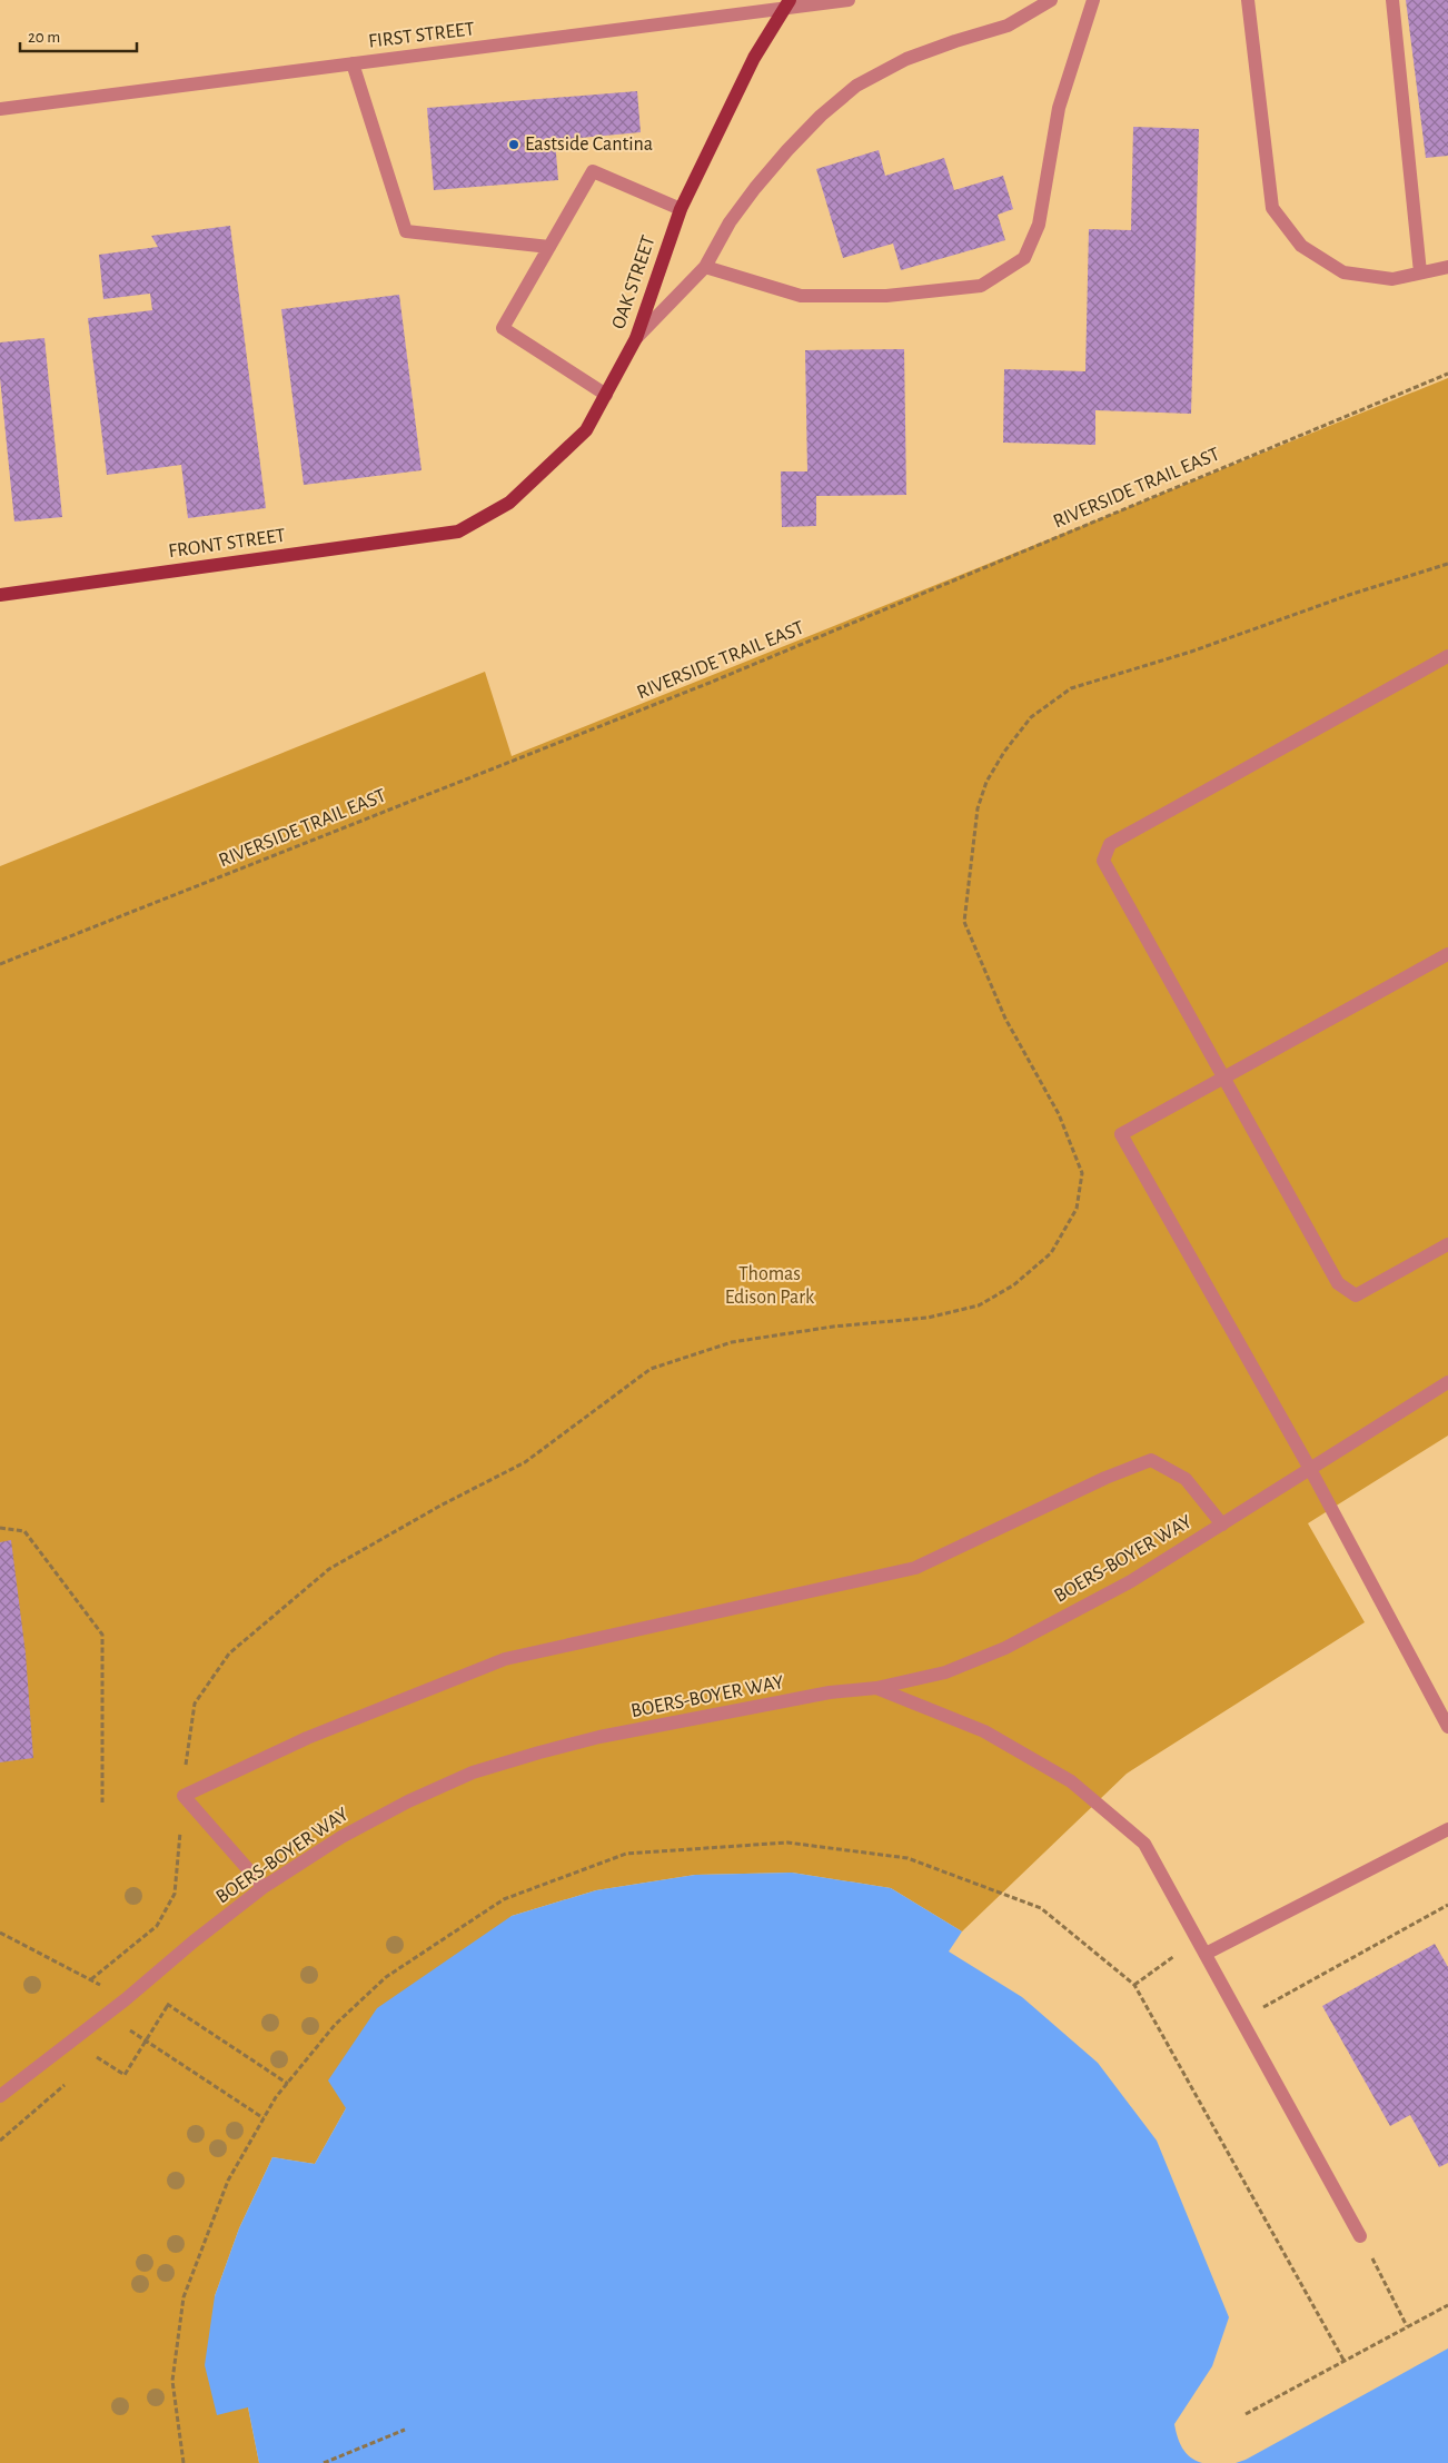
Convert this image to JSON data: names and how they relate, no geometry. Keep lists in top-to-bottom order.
{
  "streets": {
    "main road": ["OAK STREET", "FRONT STREET"],
    "street": ["FIRST STREET", "BOERS-BOYER WAY"],
    "path": ["RIVERSIDE TRAIL EAST"]
  },
  "crossings": [
    ["FIRST STREET", "OAK STREET"],
    ["OAK STREET", "FRONT STREET"]
  ],
  "parks": ["Thomas Edison Park"],
  "places": ["Eastside Cantina"],
  "scale_bar": "20 m"
}
